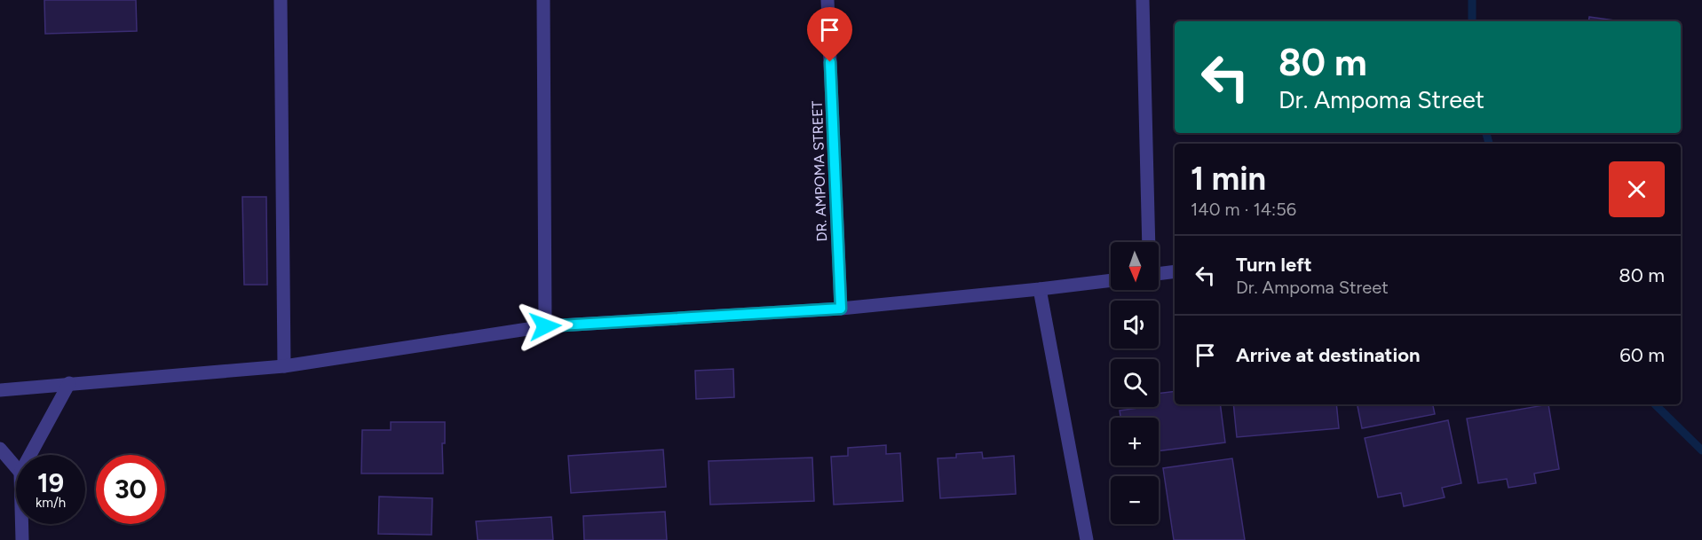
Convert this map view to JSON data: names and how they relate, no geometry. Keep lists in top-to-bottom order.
{
  "streets": {
    "street": ["DR. AMPOMA STREET"]
  },
  "north": "bottom",
  "page": {
    "turn": ["80 m", "Dr. Ampoma Street"],
    "heading": ["1 min", "140 m · 14:56"],
    "list": [
      {
        "name": "Turn left",
        "note": "Dr. Ampoma Street",
        "value": "80 m"
      },
      {
        "name": "Arrive at destination",
        "value": "60 m"
      }
    ],
    "map_buttons": ["+", "−"],
    "speed": "19 km/h",
    "limit": "30"
  }
}
